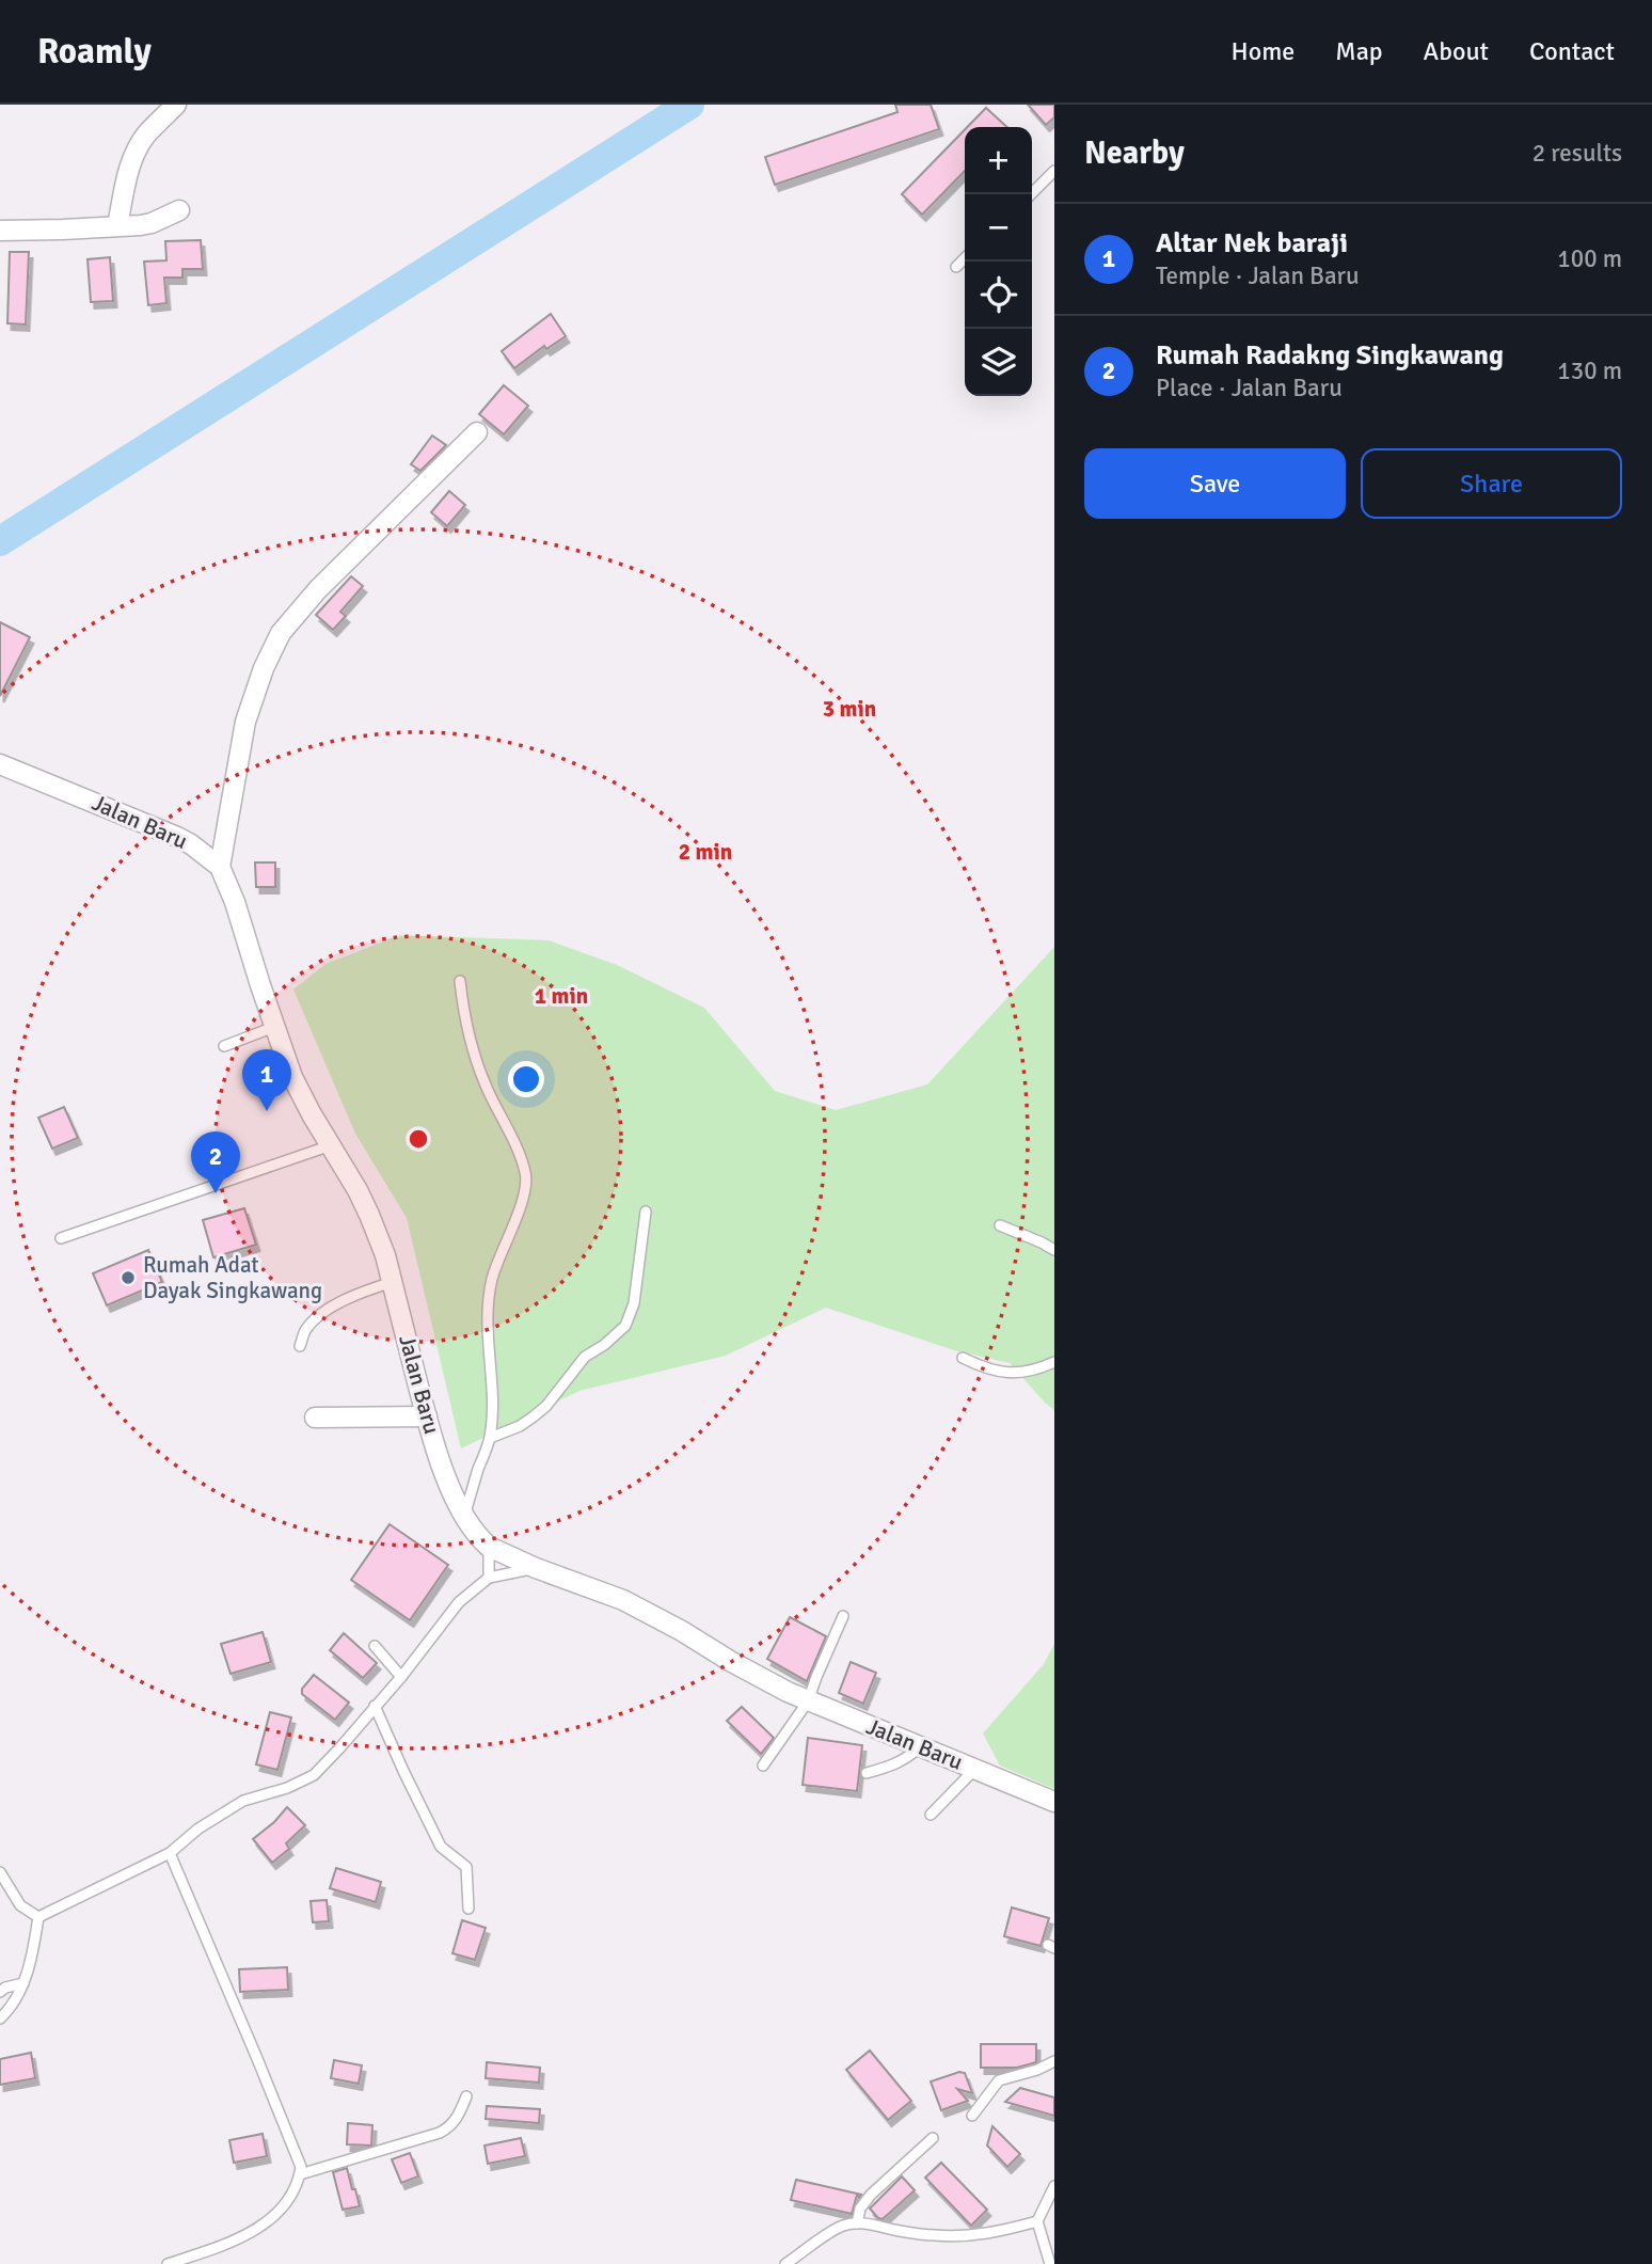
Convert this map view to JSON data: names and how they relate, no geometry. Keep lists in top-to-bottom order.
{
  "streets": {
    "street": ["Jalan Baru"]
  },
  "places": ["Rumah Adat Dayak Singkawang"],
  "page": {
    "header": "Roamly",
    "nav": [
      "Home",
      "Map",
      "About",
      "Contact"
    ],
    "heading": ["Nearby", "2 results"],
    "map_buttons": ["+", "−"],
    "list": [
      {
        "mark": "1",
        "name": "Altar Nek baraji",
        "note": "Temple · Jalan Baru",
        "value": "100 m"
      },
      {
        "mark": "2",
        "name": "Rumah Radakng Singkawang",
        "note": "Place · Jalan Baru",
        "value": "130 m"
      }
    ],
    "buttons": ["Save", "Share"],
    "pins": ["1", "2"]
  },
  "rings": ["3 min", "2 min", "1 min"]
}
